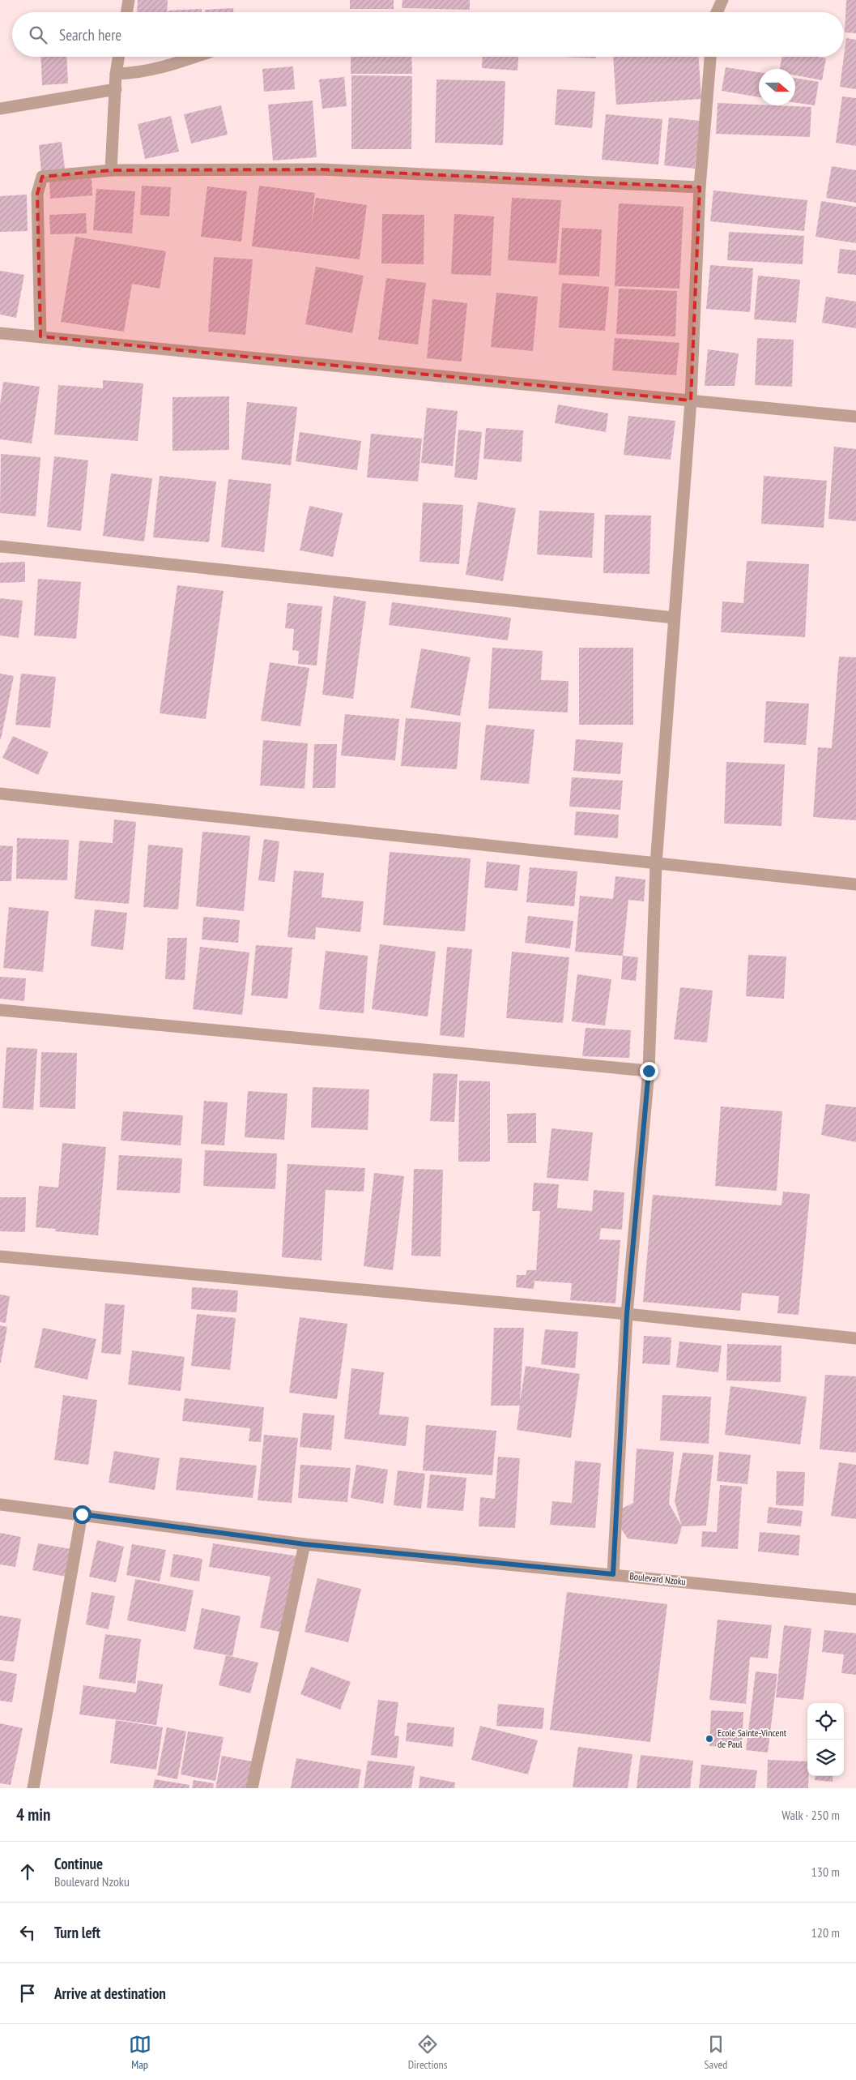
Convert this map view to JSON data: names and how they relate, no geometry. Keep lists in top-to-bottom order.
{
  "streets": {
    "street": ["Boulevard Nzoku"]
  },
  "places": ["Ecole Sainte-Vincent de Paul"],
  "north": "right",
  "page": {
    "search": "Search here",
    "heading": ["4 min", "Walk · 250 m"],
    "list": [
      ["Continue", "Boulevard Nzoku", "130 m"],
      ["Turn left", "120 m"],
      "Arrive at destination"
    ],
    "nav": ["Map", "Directions", "Saved"]
  }
}
